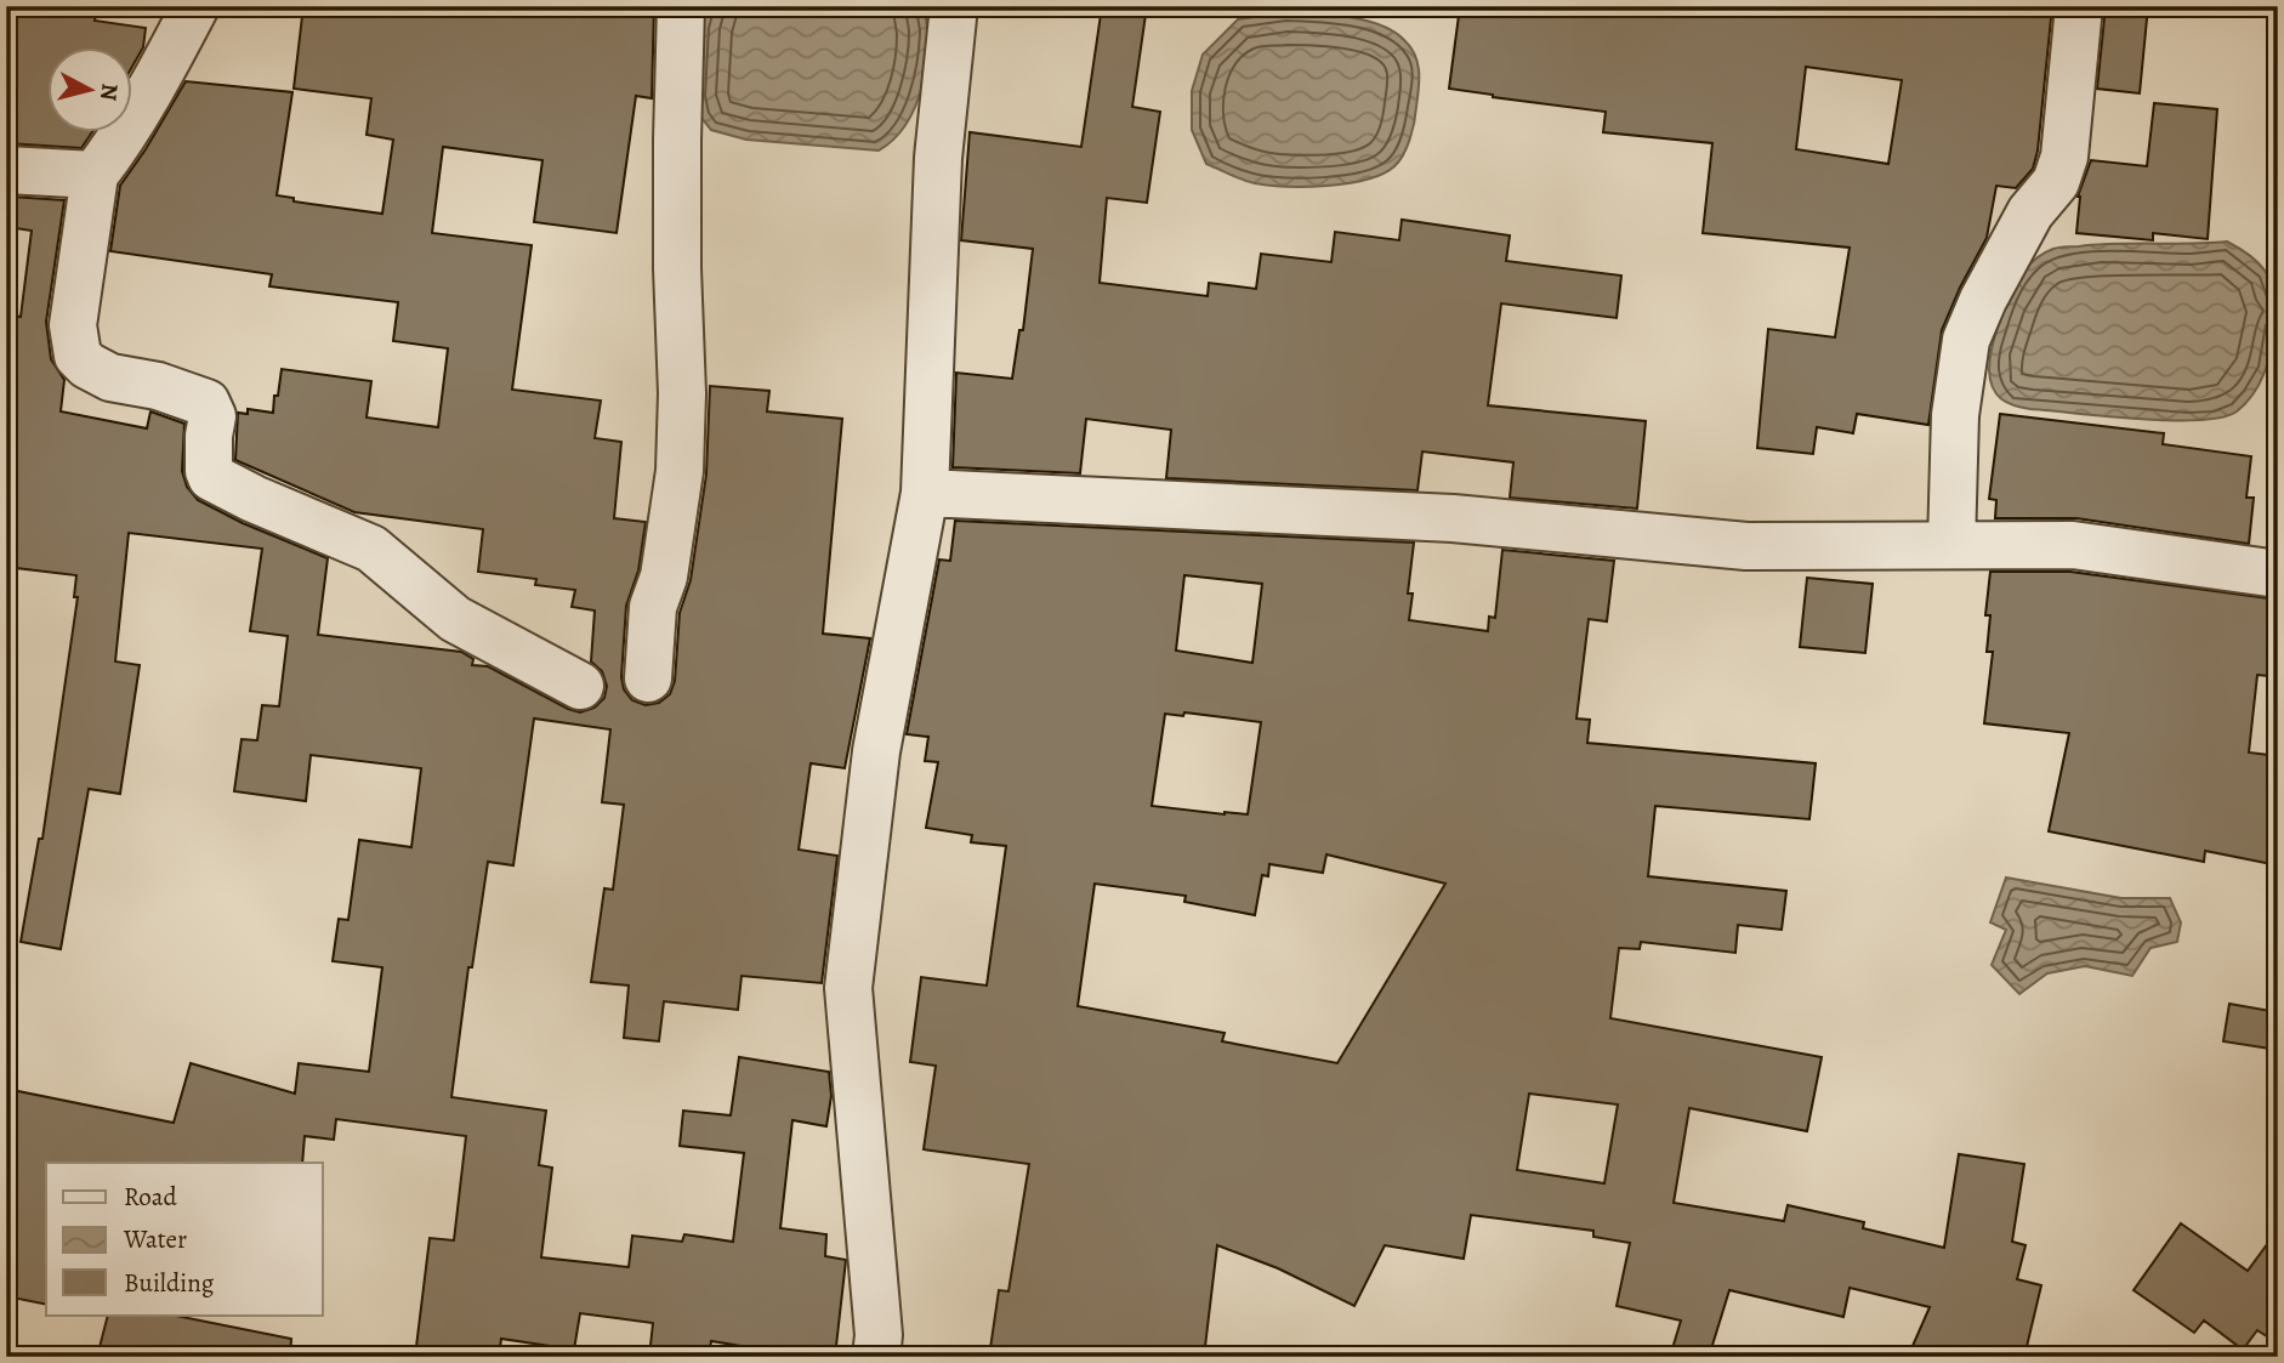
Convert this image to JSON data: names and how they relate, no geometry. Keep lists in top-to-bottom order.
{
  "legend": ["Road", "Water", "Building"],
  "north": "right"
}
